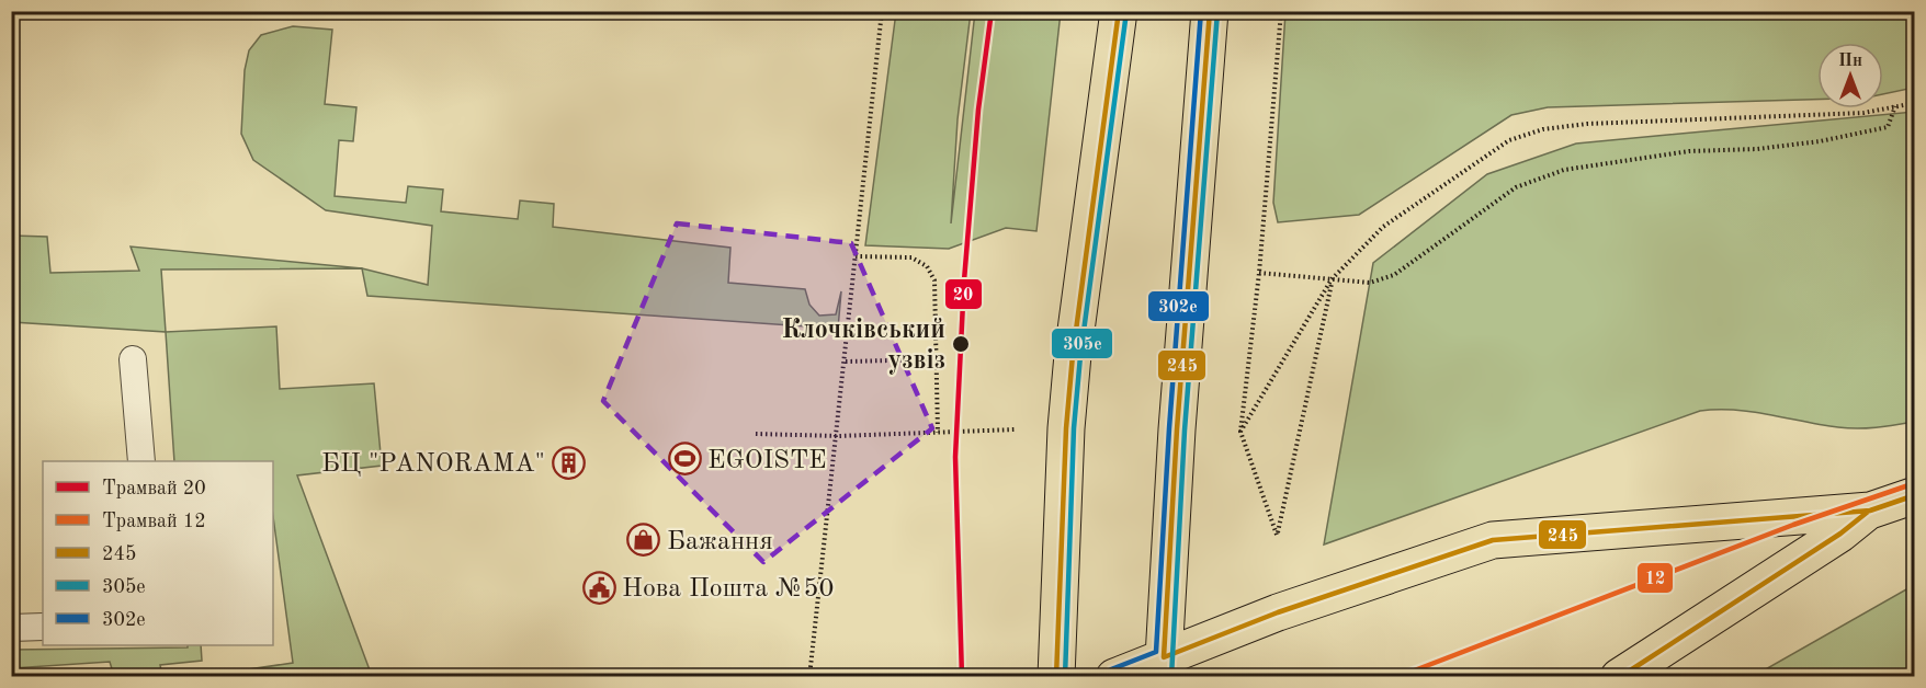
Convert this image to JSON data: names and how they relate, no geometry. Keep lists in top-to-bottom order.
{
  "places": {
    "other": ["Клочківський узвіз"],
    "sports": ["EGOISTE"],
    "building": ["БЦ \"PANORAMA\""],
    "shop": ["Бажання"],
    "public building": ["Нова Пошта №50"]
  },
  "lines": [
    "tram line 20",
    "transit line 245",
    "transit line 302е",
    "transit line 305e",
    "tram line 12"
  ],
  "legend": [
    "Трамвай 20",
    "Трамвай 12",
    "245",
    "305e",
    "302е"
  ],
  "north": "top"
}
